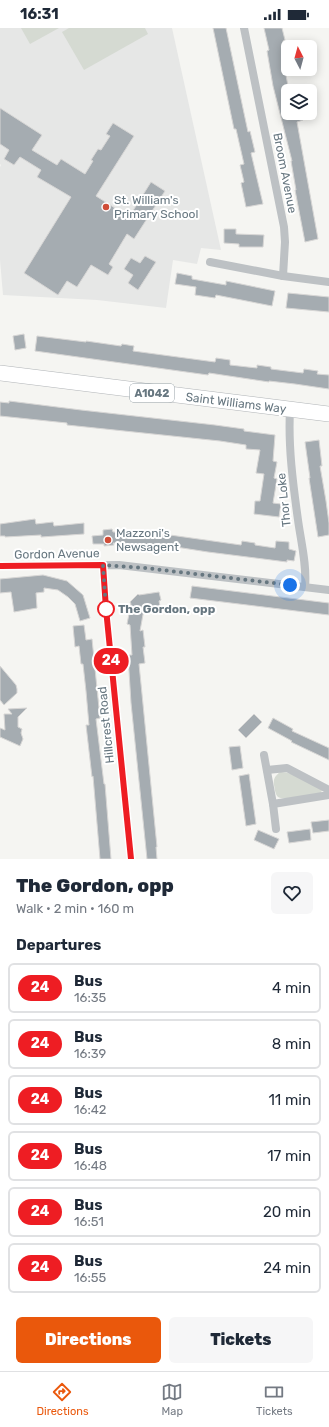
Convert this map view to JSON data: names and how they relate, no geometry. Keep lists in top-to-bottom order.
{
  "streets": {
    "highway": ["A1042", "Saint Williams Way"],
    "street": [
      "Broom Avenue",
      "Thor Loke",
      "Gordon Avenue",
      "Hillcrest Road"
    ]
  },
  "crossings": [
    ["Saint Williams Way", "Thor Loke"],
    ["Thor Loke", "Gordon Avenue"],
    ["Gordon Avenue", "Hillcrest Road"]
  ],
  "places": ["St. William's Primary School", "Mazzoni's Newsagent", "The Gordon, opp"],
  "lines": ["bus line 24"],
  "north": "top",
  "page": {
    "status": "16:31",
    "on_map": "24",
    "heading": [
      ["The Gordon, opp", "Walk · 2 min · 160 m"],
      "Departures"
    ],
    "list": [
      {
        "mark": "24",
        "name": "Bus",
        "note": "16:35",
        "value": "4 min"
      },
      {
        "mark": "24",
        "name": "Bus",
        "note": "16:39",
        "value": "8 min"
      },
      {
        "mark": "24",
        "name": "Bus",
        "note": "16:42",
        "value": "11 min"
      },
      {
        "mark": "24",
        "name": "Bus",
        "note": "16:48",
        "value": "17 min"
      },
      {
        "mark": "24",
        "name": "Bus",
        "note": "16:51",
        "value": "20 min"
      },
      {
        "mark": "24",
        "name": "Bus",
        "note": "16:55",
        "value": "24 min"
      }
    ],
    "buttons": ["Directions", "Tickets"],
    "tabs": ["Directions", "Map", "Tickets"]
  }
}
